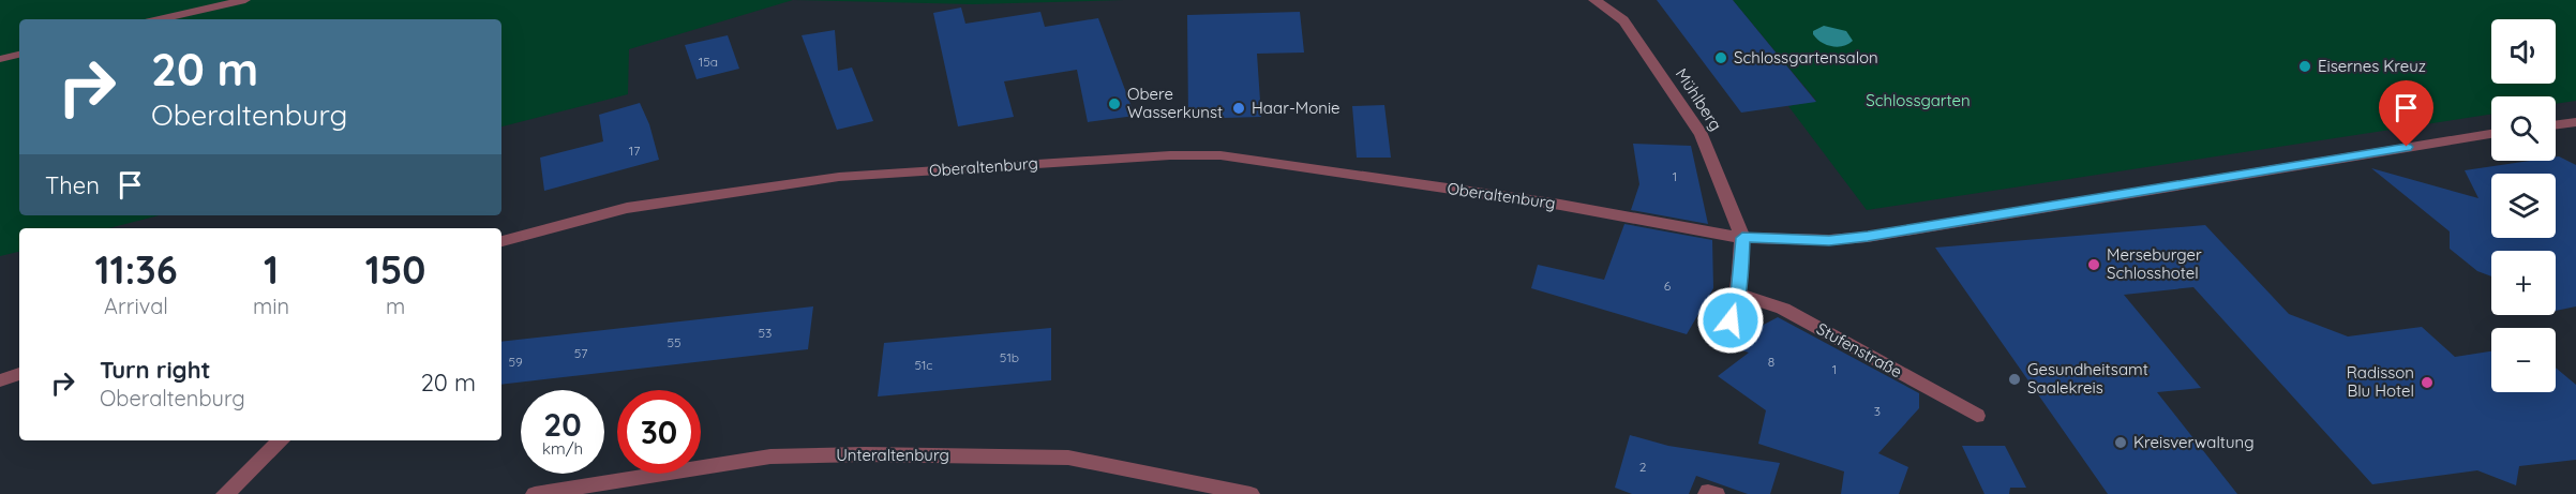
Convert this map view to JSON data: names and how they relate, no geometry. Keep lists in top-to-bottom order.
{
  "streets": {
    "street": [
      "Mühlberg",
      "Oberaltenburg",
      "Stufenstraße",
      "Unteraltenburg"
    ]
  },
  "crossings": [
    ["Mühlberg", "Oberaltenburg"]
  ],
  "parks": ["Schlossgarten"],
  "places": [
    "Schlossgartensalon",
    "Eisernes Kreuz",
    "Obere Wasserkunst",
    "Haar-Monie",
    "Merseburger Schlosshotel",
    "Gesundheitsamt Saalekreis",
    "Radisson Blu Hotel",
    "Kreisverwaltung"
  ],
  "house_numbers": [
    "15a",
    "17",
    "1",
    "6",
    "53",
    "55",
    "57",
    "51b",
    "59",
    "8",
    "51c",
    "1",
    "3",
    "2"
  ],
  "page": {
    "map_buttons": ["+", "−"],
    "turn": ["20 m", "Oberaltenburg"],
    "then": "Then",
    "eta": [
      "11:36",
      "Arrival",
      "1",
      "min",
      "150",
      "m"
    ],
    "list": [
      {
        "name": "Turn right",
        "note": "Oberaltenburg",
        "value": "20 m"
      }
    ],
    "speed": "20 km/h",
    "limit": "30"
  }
}
